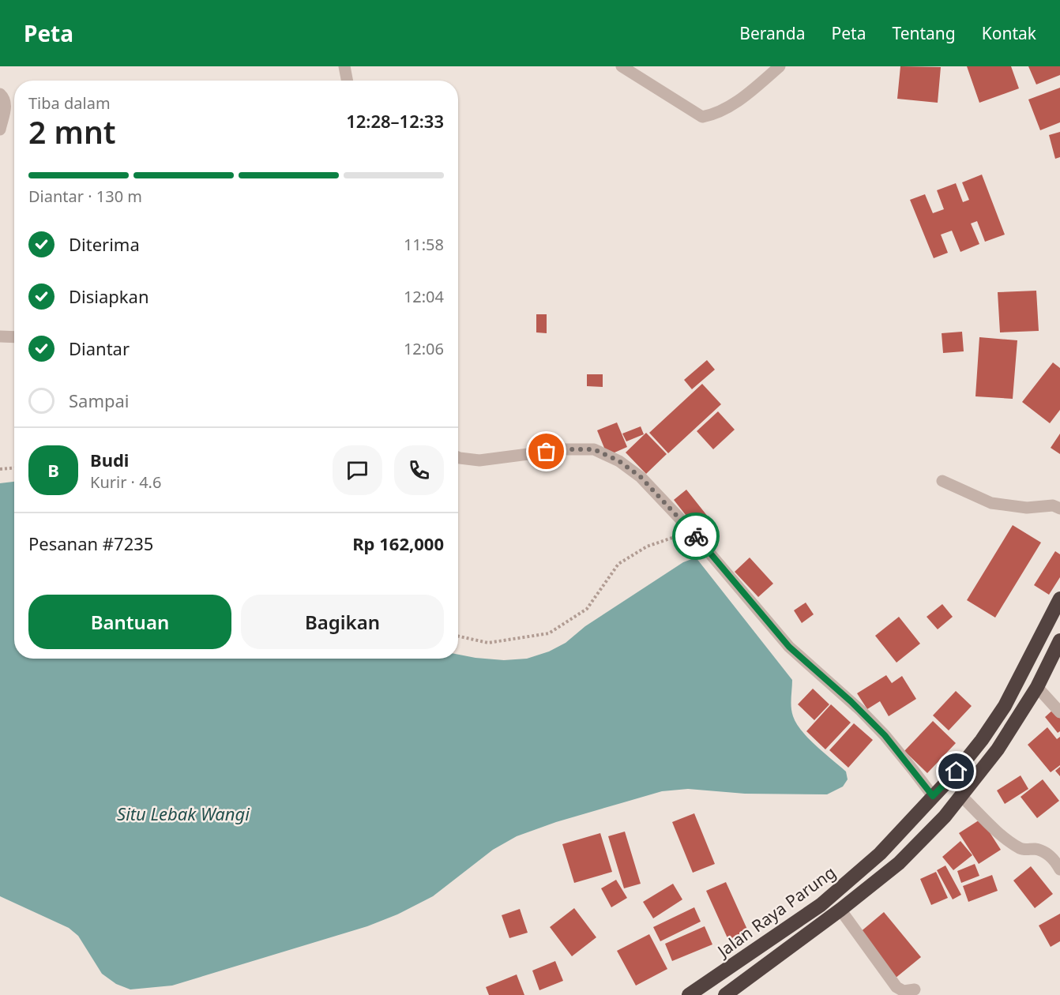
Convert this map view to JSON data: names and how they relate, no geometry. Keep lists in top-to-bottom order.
{
  "streets": {
    "highway": ["Jalan Raya Parung"]
  },
  "water": ["Situ Lebak Wangi"],
  "page": {
    "header": "Peta",
    "nav": [
      "Beranda",
      "Peta",
      "Tentang",
      "Kontak"
    ],
    "heading": ["2 mnt", "Tiba dalam", "12:28–12:33"],
    "panel": [
      "Budi",
      "Kurir · 4.6",
      "Pesanan #7235",
      "Rp 162,000"
    ],
    "bar": "Diantar · 130 m",
    "list": [
      ["Diterima", "11:58"],
      ["Disiapkan", "12:04"],
      ["Diantar", "12:06"],
      "Sampai"
    ],
    "round": "B",
    "buttons": ["Bantuan", "Bagikan"]
  }
}
